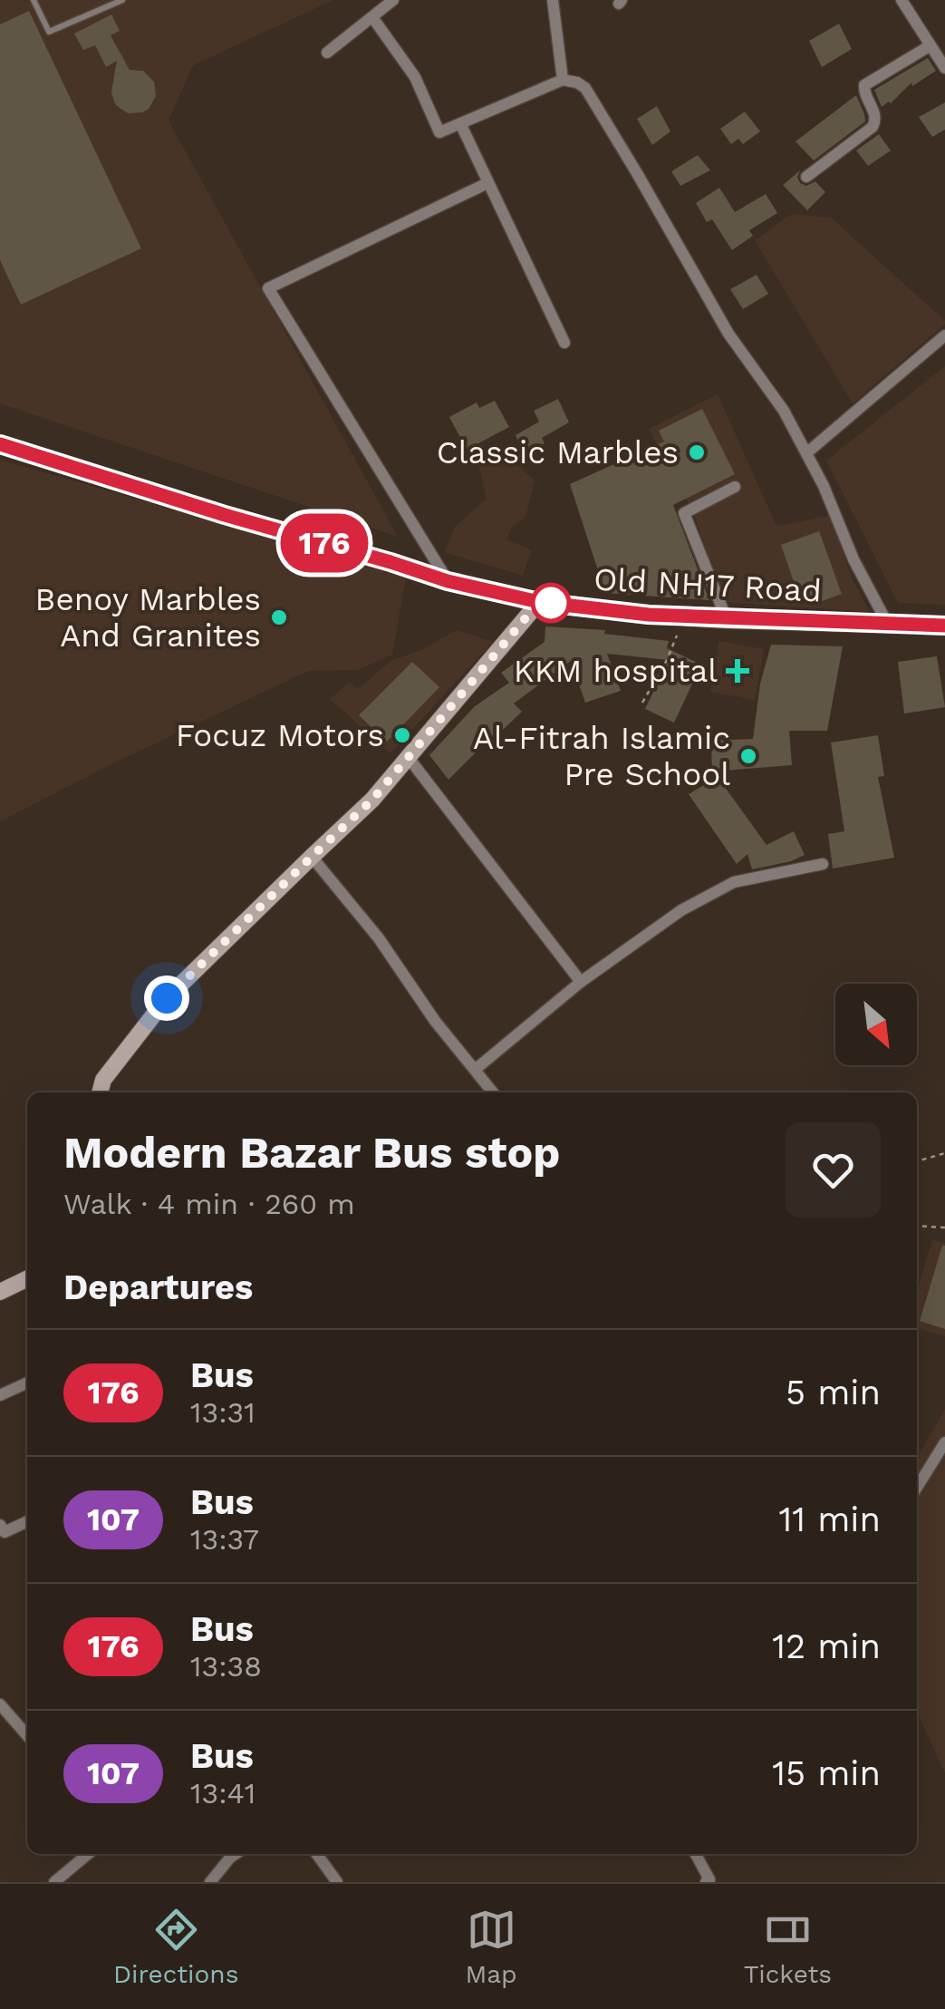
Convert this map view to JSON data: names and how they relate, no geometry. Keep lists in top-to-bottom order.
{
  "streets": {
    "main road": ["Old NH17 Road"]
  },
  "places": {
    "other": [
      "Classic Marbles",
      "Benoy Marbles And Granites",
      "Focuz Motors",
      "Al-Fitrah Islamic Pre School"
    ],
    "health": ["KKM hospital"]
  },
  "lines": ["bus line 176"],
  "north": "bottom right",
  "page": {
    "on_map": "176",
    "heading": [
      ["Modern Bazar Bus stop", "Walk · 4 min · 260 m"],
      "Departures"
    ],
    "list": [
      {
        "mark": "176",
        "name": "Bus",
        "note": "13:31",
        "value": "5 min"
      },
      {
        "mark": "107",
        "name": "Bus",
        "note": "13:37",
        "value": "11 min"
      },
      {
        "mark": "176",
        "name": "Bus",
        "note": "13:38",
        "value": "12 min"
      },
      {
        "mark": "107",
        "name": "Bus",
        "note": "13:41",
        "value": "15 min"
      }
    ],
    "tabs": ["Directions", "Map", "Tickets"]
  }
}
